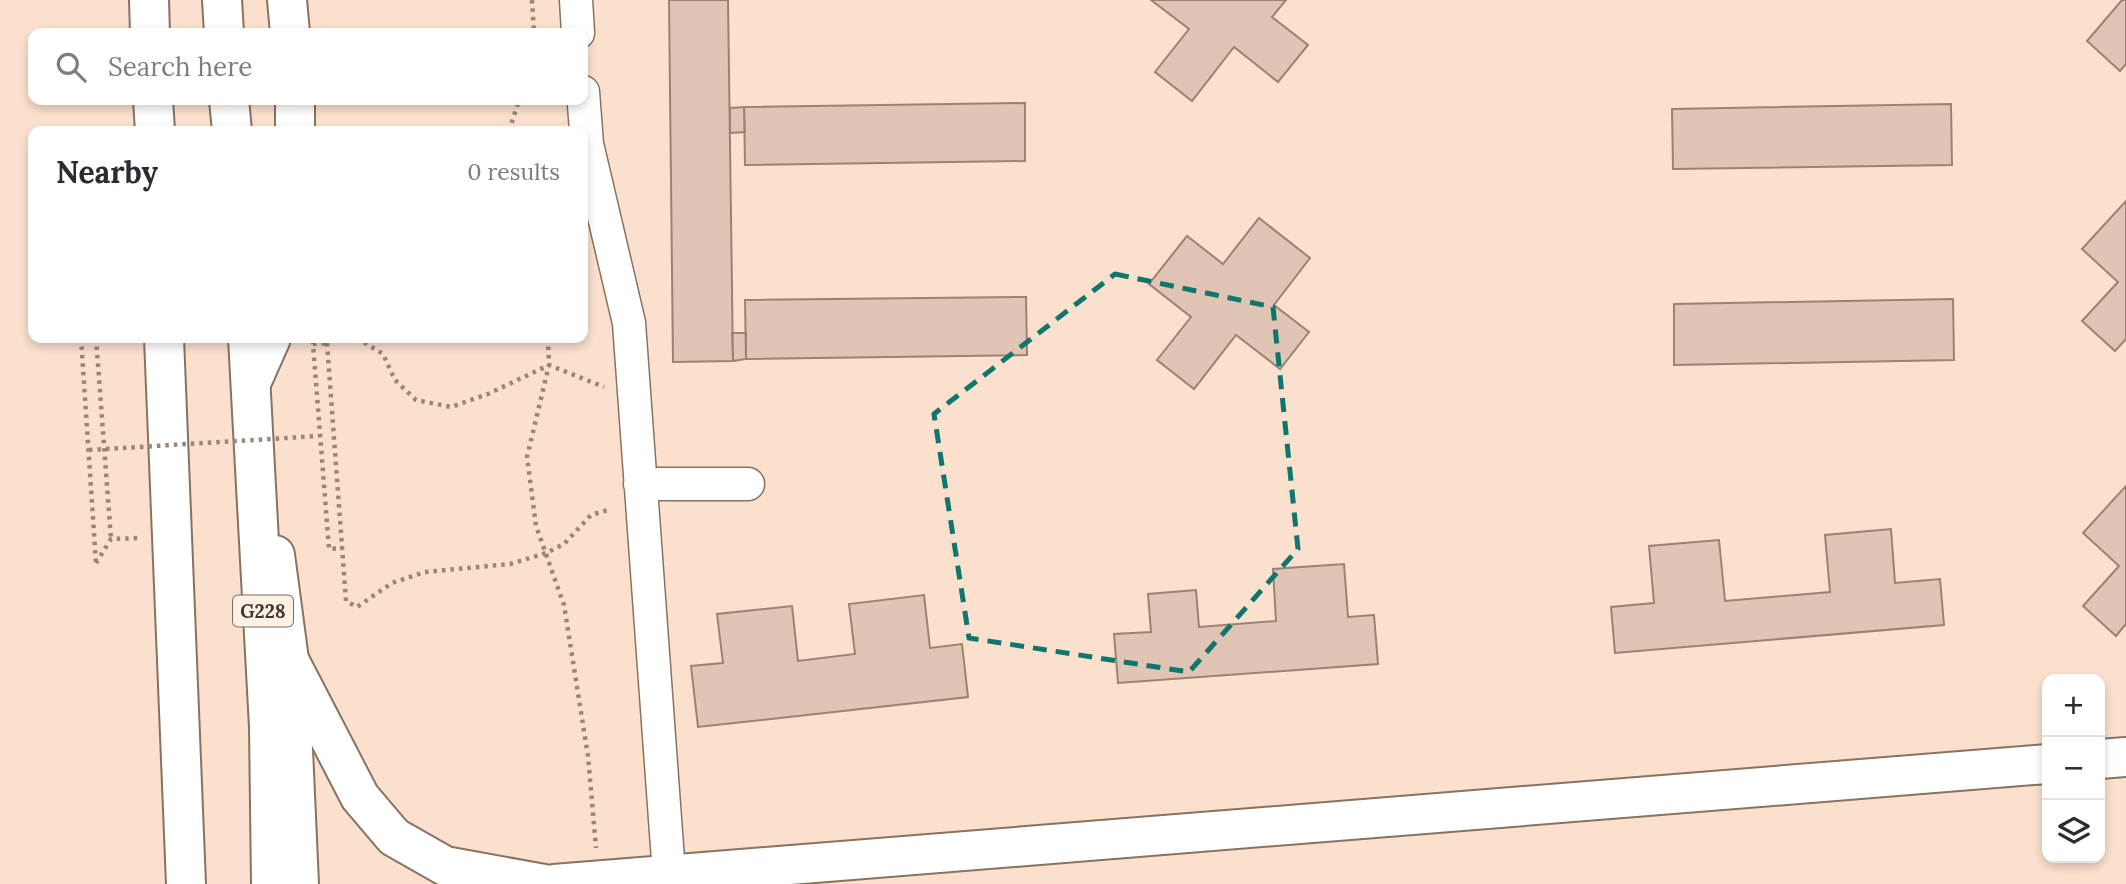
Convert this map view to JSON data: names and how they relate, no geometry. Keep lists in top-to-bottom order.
{
  "streets": {
    "main road": ["G228"]
  },
  "page": {
    "search": "Search here",
    "heading": ["Nearby", "0 results"],
    "map_buttons": ["+", "−"]
  }
}
